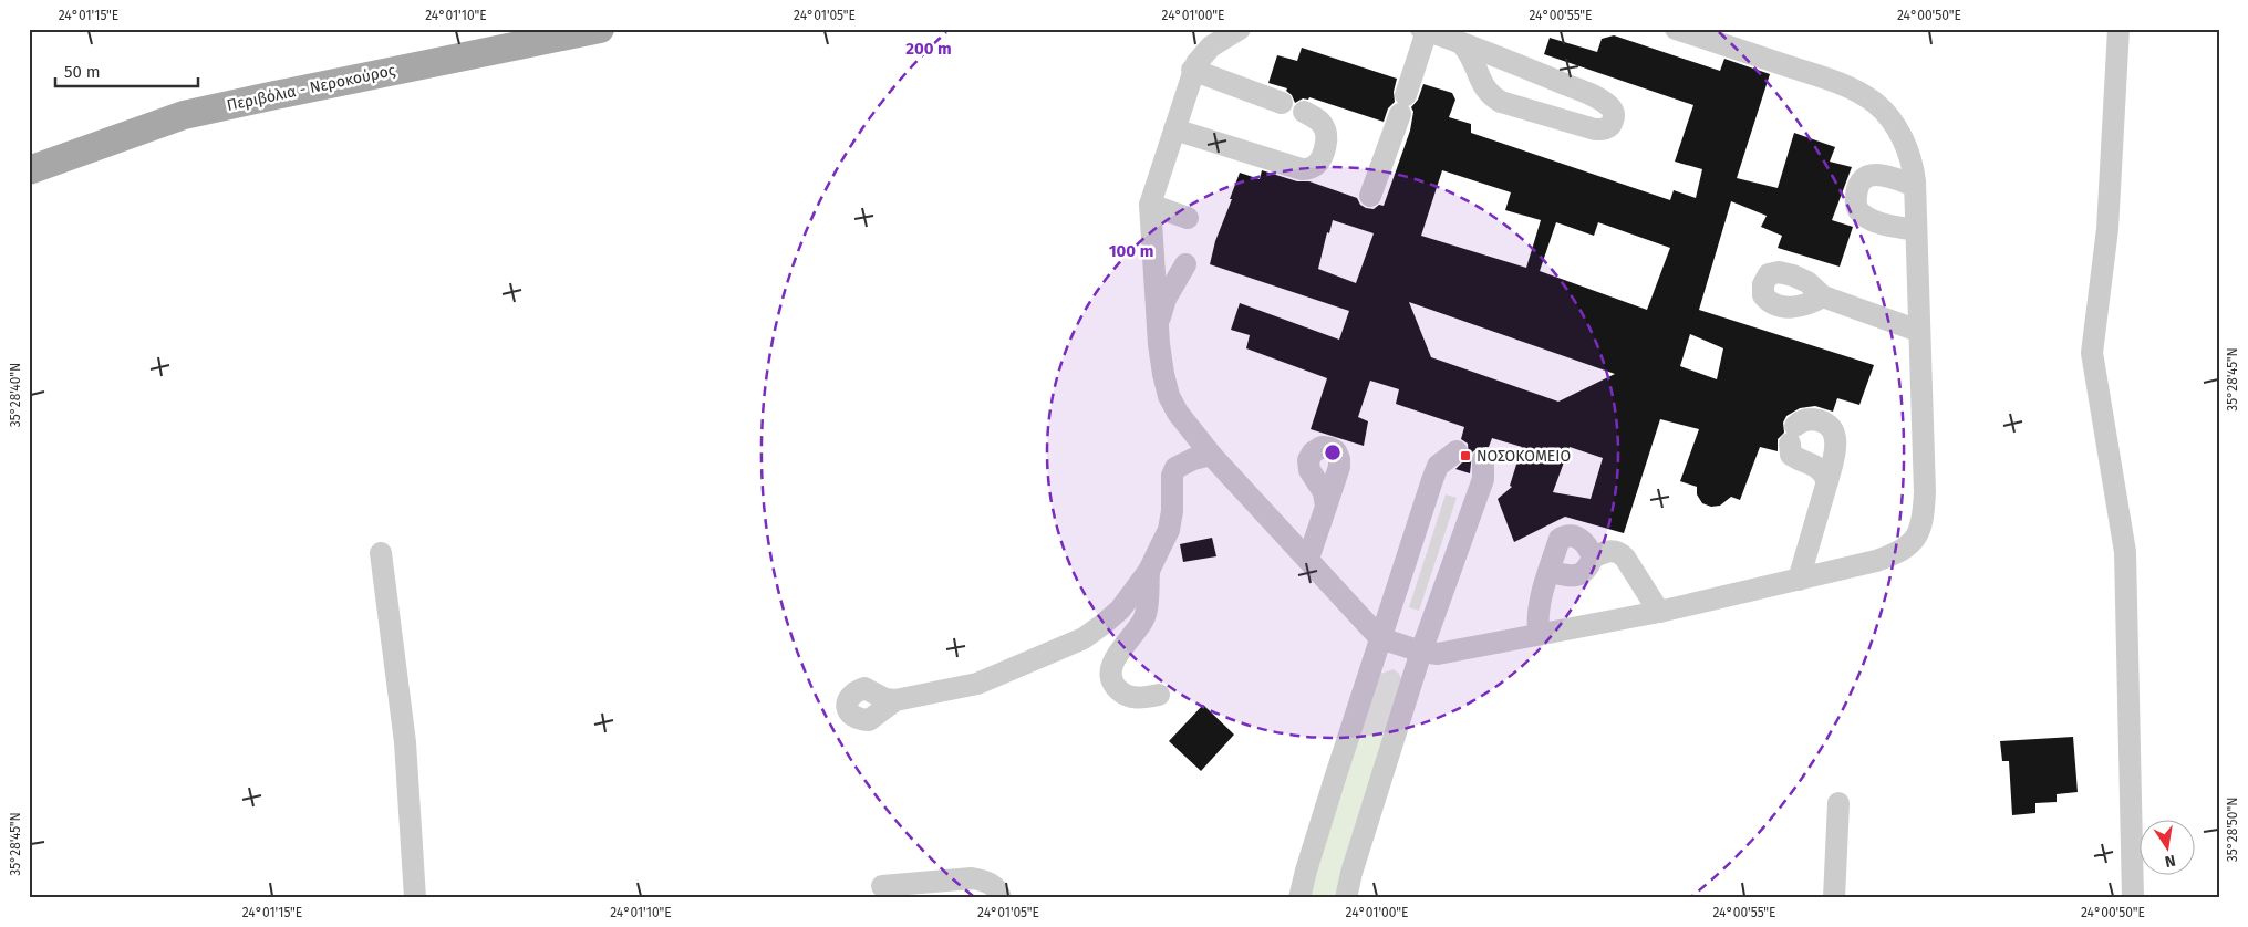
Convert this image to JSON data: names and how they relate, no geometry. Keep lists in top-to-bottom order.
{
  "streets": {
    "main road": ["Περιβόλια - Νεροκούρος"]
  },
  "places": {
    "transit": ["ΝΟΣΟΚΟΜΕΙΟ"]
  },
  "scale_bar": "50 m",
  "north": "bottom",
  "coordinates": [
    "24°01'15\"E",
    "24°01'10\"E",
    "24°01'05\"E",
    "24°01'00\"E",
    "24°00'55\"E",
    "24°00'50\"E",
    "35°28'45\"N",
    "35°28'40\"N",
    "35°28'50\"N"
  ],
  "rings": ["200 m", "100 m"]
}
